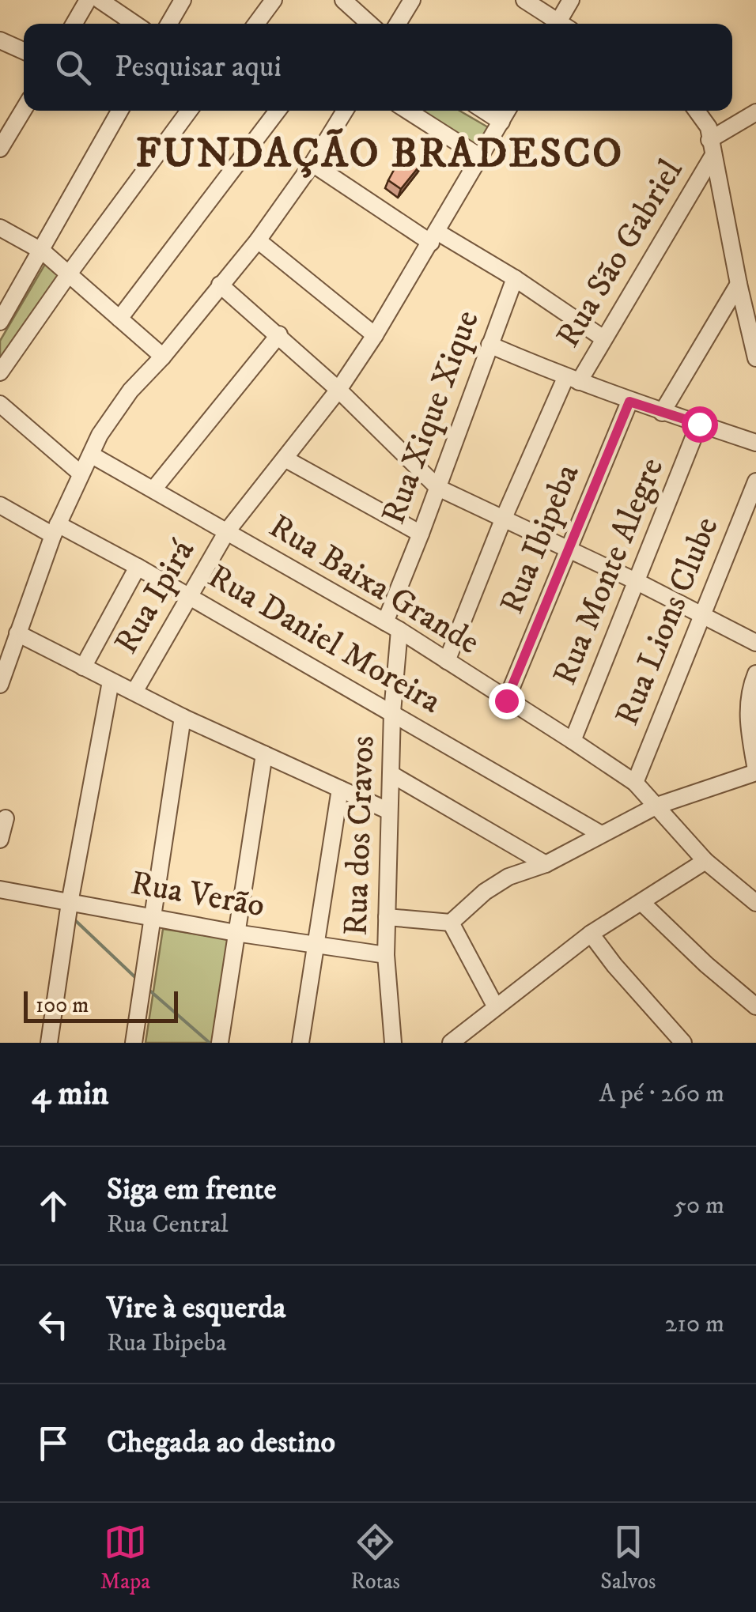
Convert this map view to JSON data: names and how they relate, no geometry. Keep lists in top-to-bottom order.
{
  "streets": {
    "street": [
      "Rua São Gabriel",
      "Rua Xique Xique",
      "Rua Ibipeba",
      "Rua Monte Alegre",
      "Rua Baixa Grande",
      "Rua Ipirá",
      "Rua Lions Clube",
      "Rua Daniel Moreira",
      "Rua dos Cravos",
      "Rua Verão"
    ]
  },
  "crossings": [
    ["Rua São Gabriel", "Rua Baixa Grande"],
    ["Rua Xique Xique", "Rua Baixa Grande"],
    ["Rua Xique Xique", "Rua dos Cravos"],
    ["Rua Ibipeba", "Rua Baixa Grande"],
    ["Rua Monte Alegre", "Rua Baixa Grande"],
    ["Rua Baixa Grande", "Rua Ipirá"],
    ["Rua Baixa Grande", "Rua Lions Clube"],
    ["Rua Baixa Grande", "Rua dos Cravos"],
    ["Rua Ipirá", "Rua Daniel Moreira"],
    ["Rua Daniel Moreira", "Rua dos Cravos"],
    ["Rua dos Cravos", "Rua Verão"]
  ],
  "districts": ["FUNDAÇÃO BRADESCO"],
  "scale_bar": "100 m",
  "page": {
    "search": "Pesquisar aqui",
    "scale": "100 m",
    "heading": ["4 min", "A pé · 260 m"],
    "list": [
      ["Siga em frente", "Rua Central", "50 m"],
      ["Vire à esquerda", "Rua Ibipeba", "210 m"],
      "Chegada ao destino"
    ],
    "nav": ["Mapa", "Rotas", "Salvos"]
  }
}
